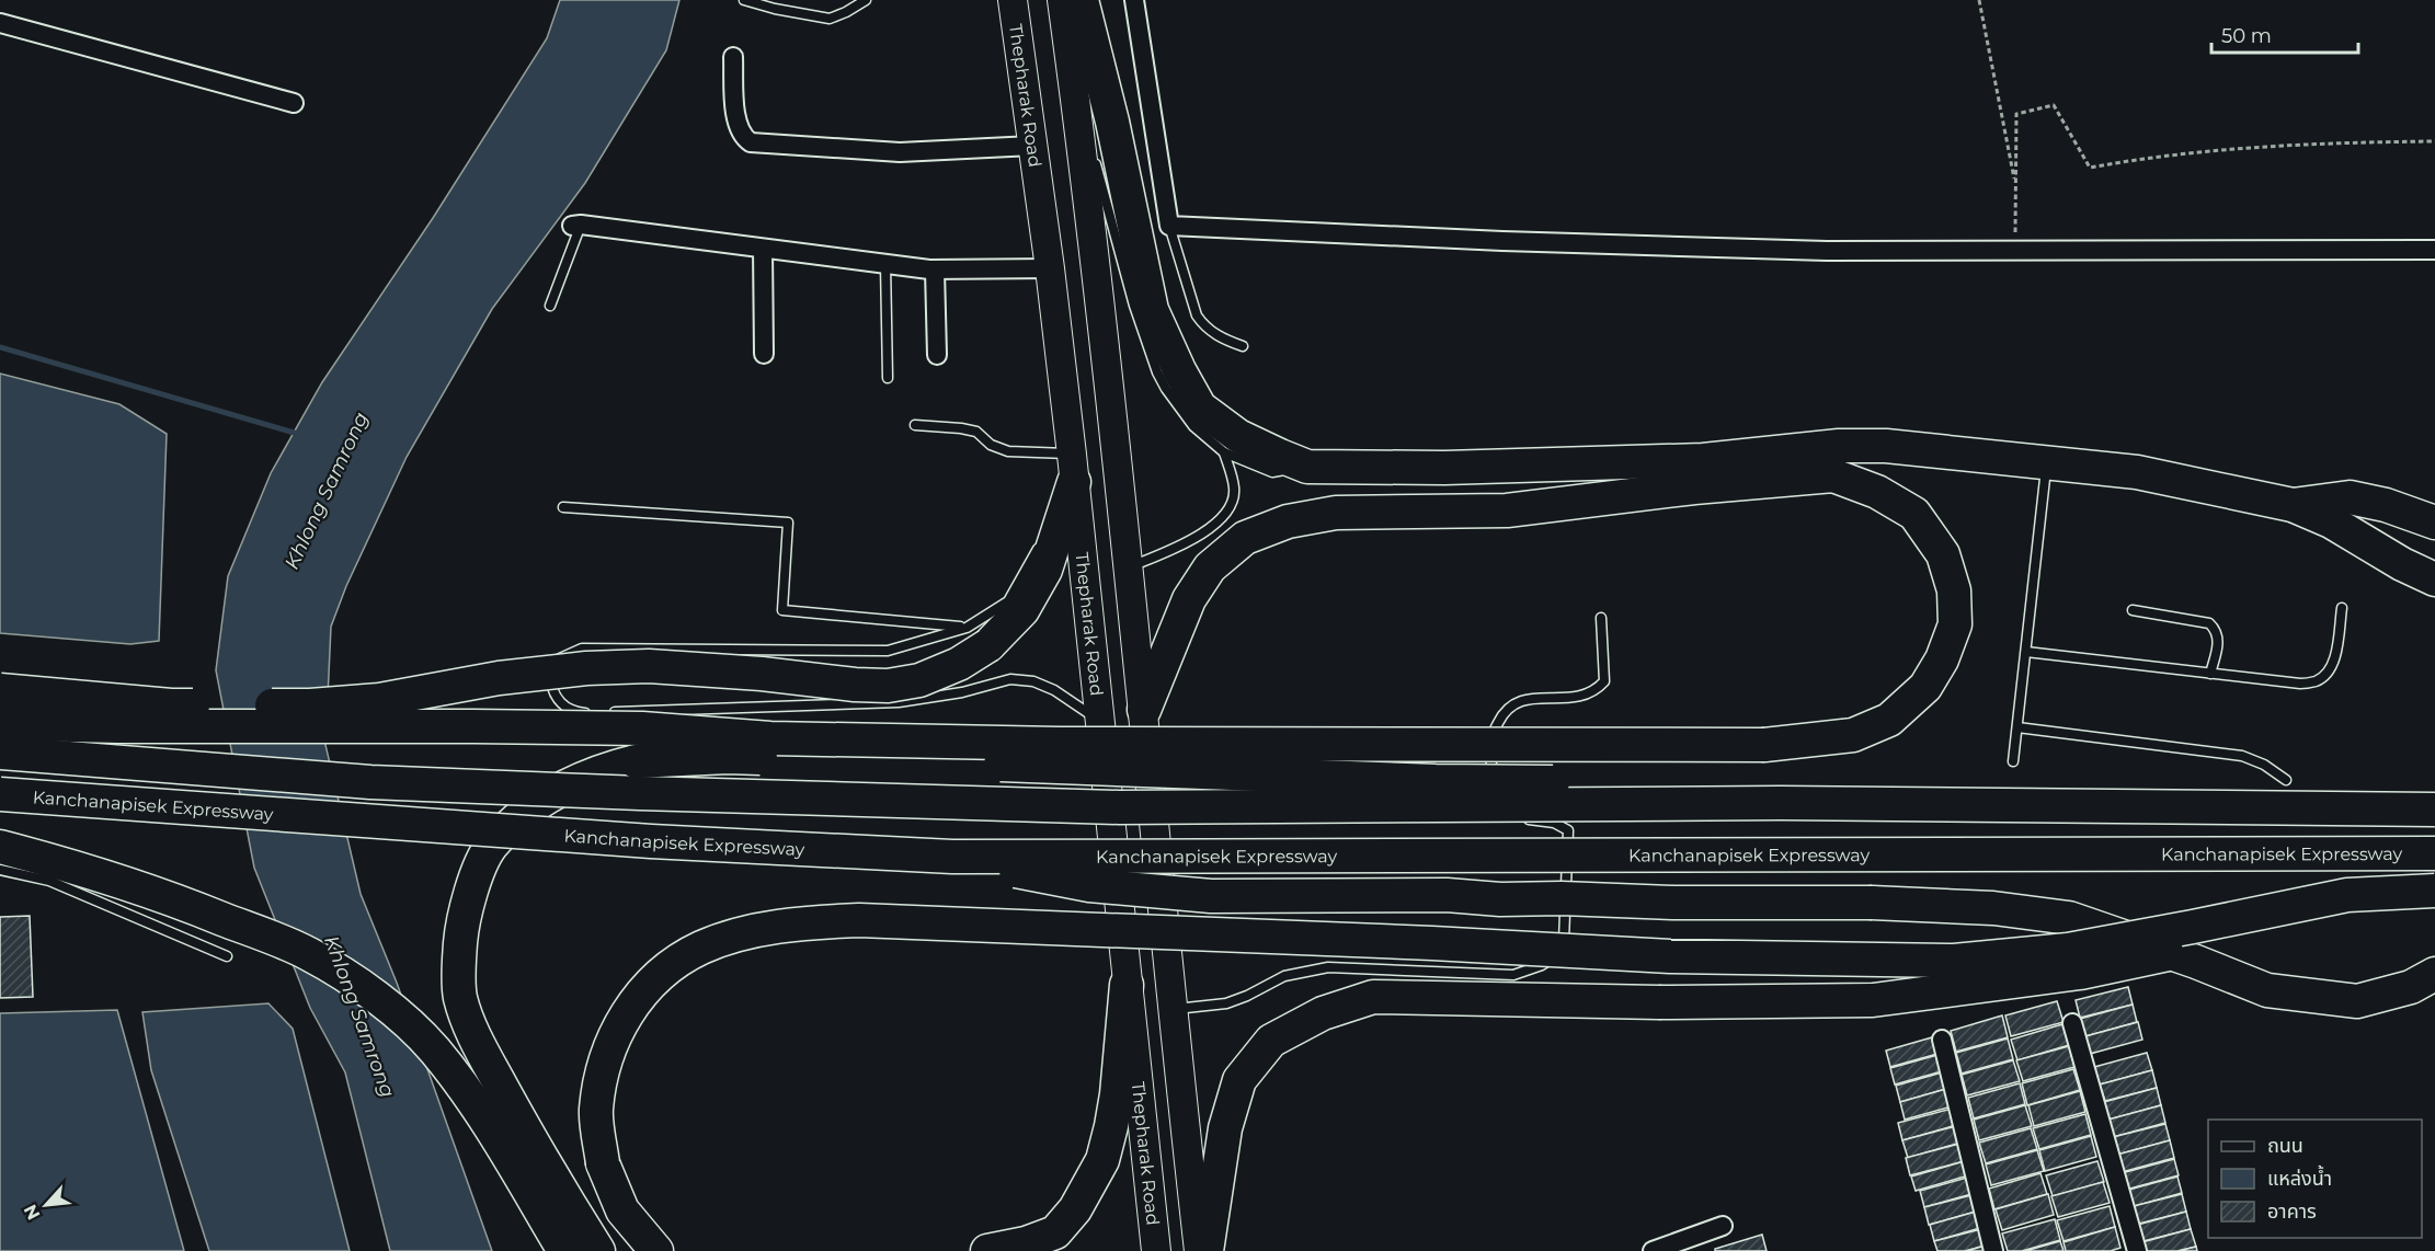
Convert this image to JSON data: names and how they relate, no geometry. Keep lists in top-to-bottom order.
{
  "streets": {
    "highway": ["Kanchanapisek Expressway"],
    "main road": ["Thepharak Road"]
  },
  "water": ["Khlong Samrong"],
  "legend": ["ถนน", "แหล่งน้ำ", "อาคาร"],
  "scale_bar": "50 m",
  "north": "bottom left"
}
